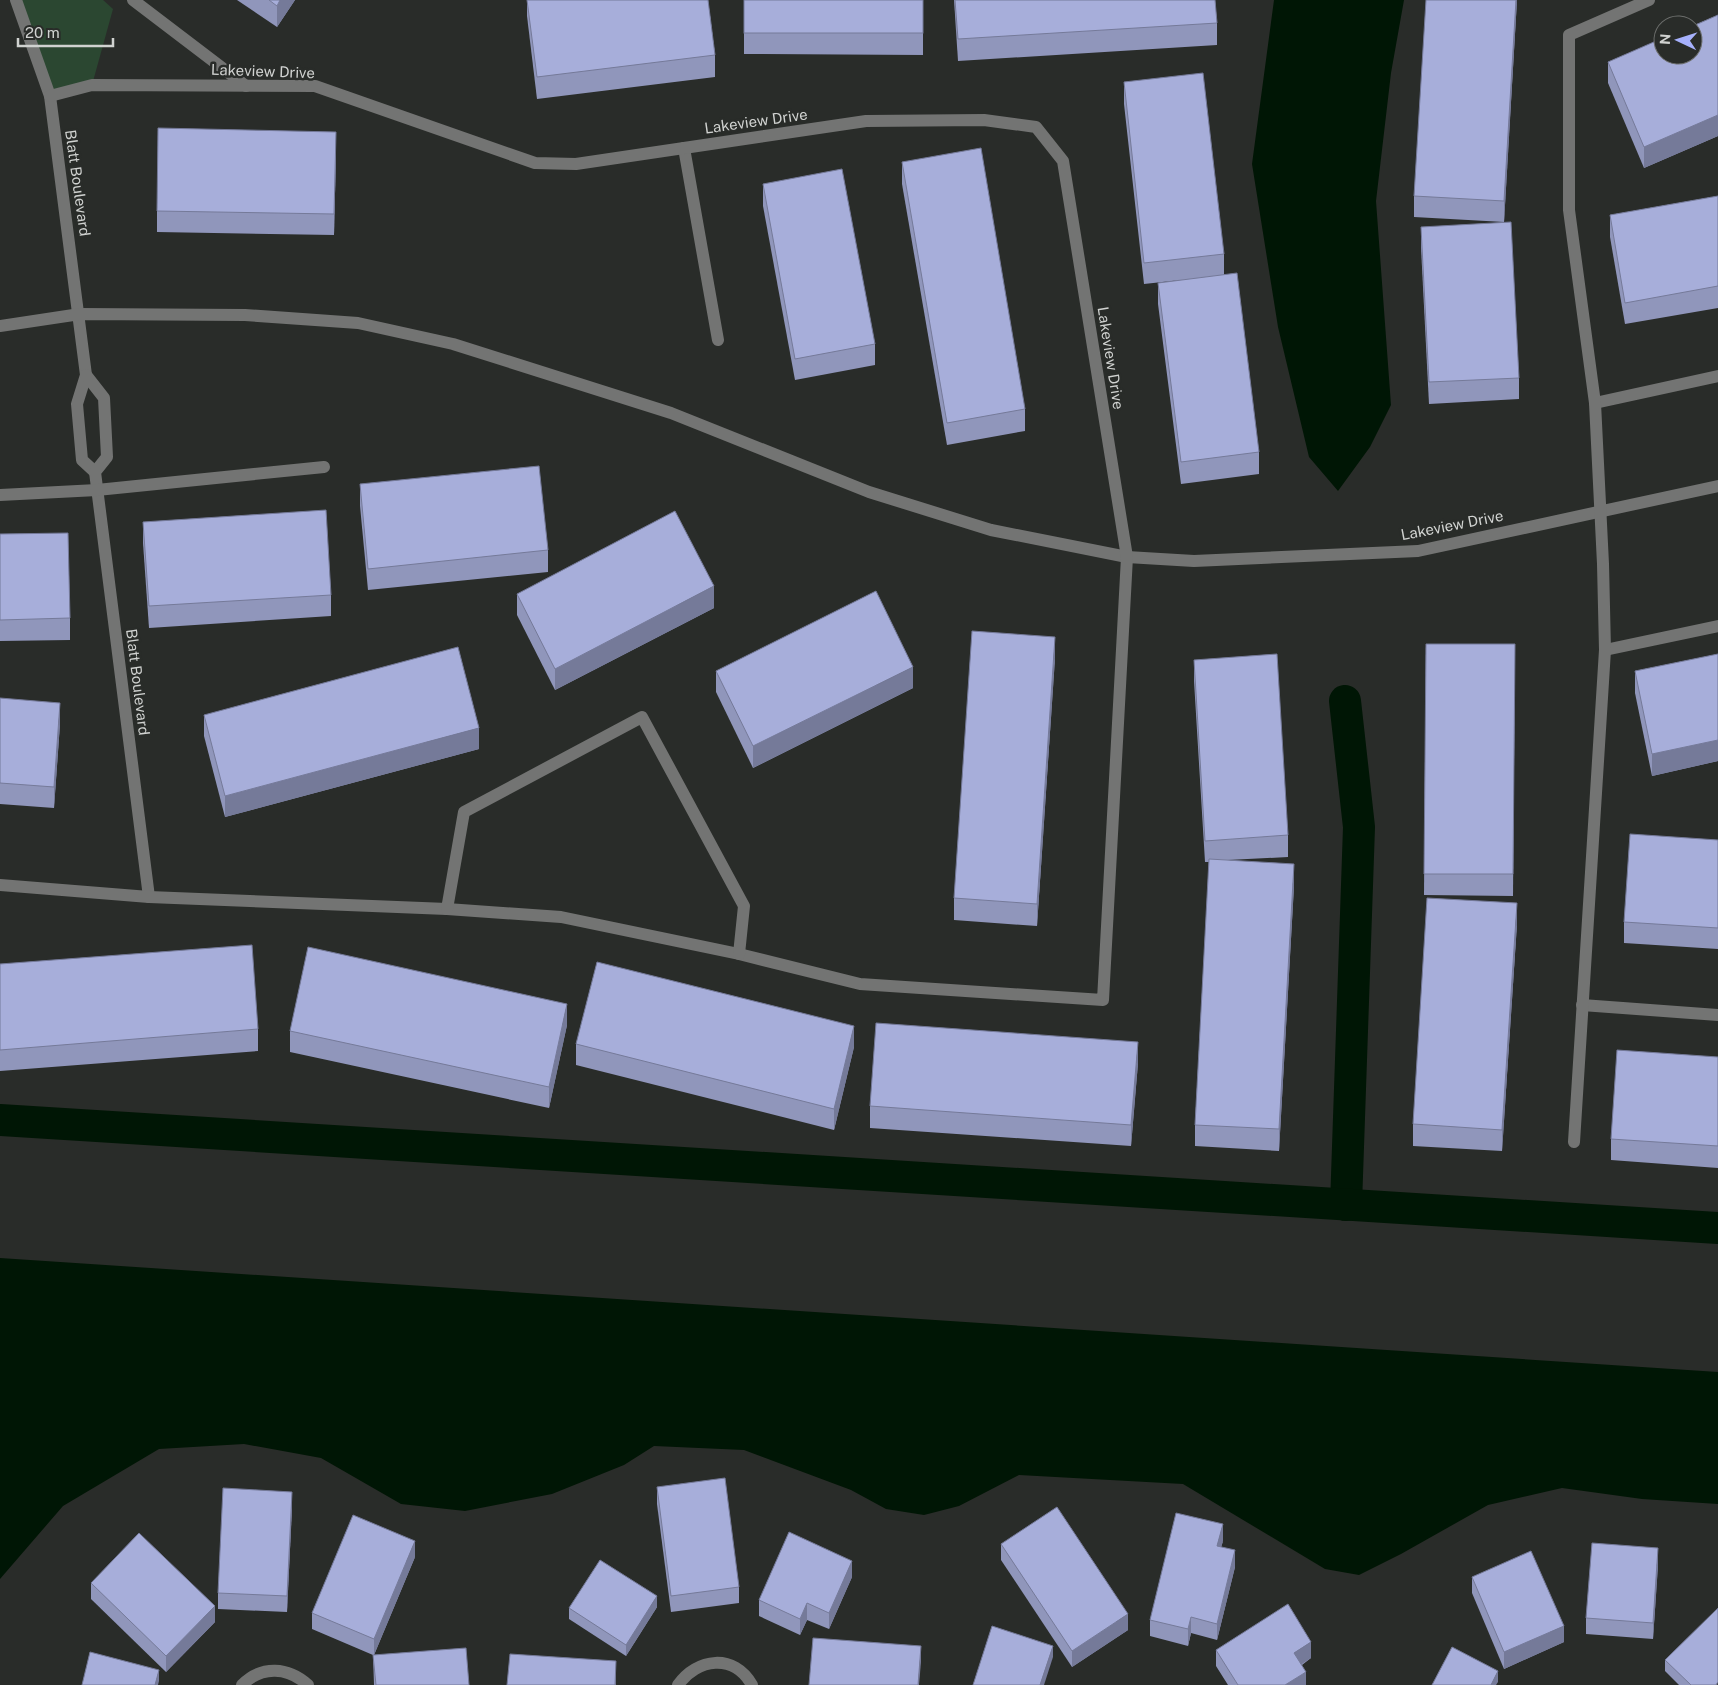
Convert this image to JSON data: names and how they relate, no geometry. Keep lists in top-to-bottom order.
{
  "streets": {
    "street": ["Lakeview Drive", "Blatt Boulevard"]
  },
  "crossings": [
    ["Lakeview Drive", "Blatt Boulevard"]
  ],
  "scale_bar": "20 m",
  "north": "left"
}
